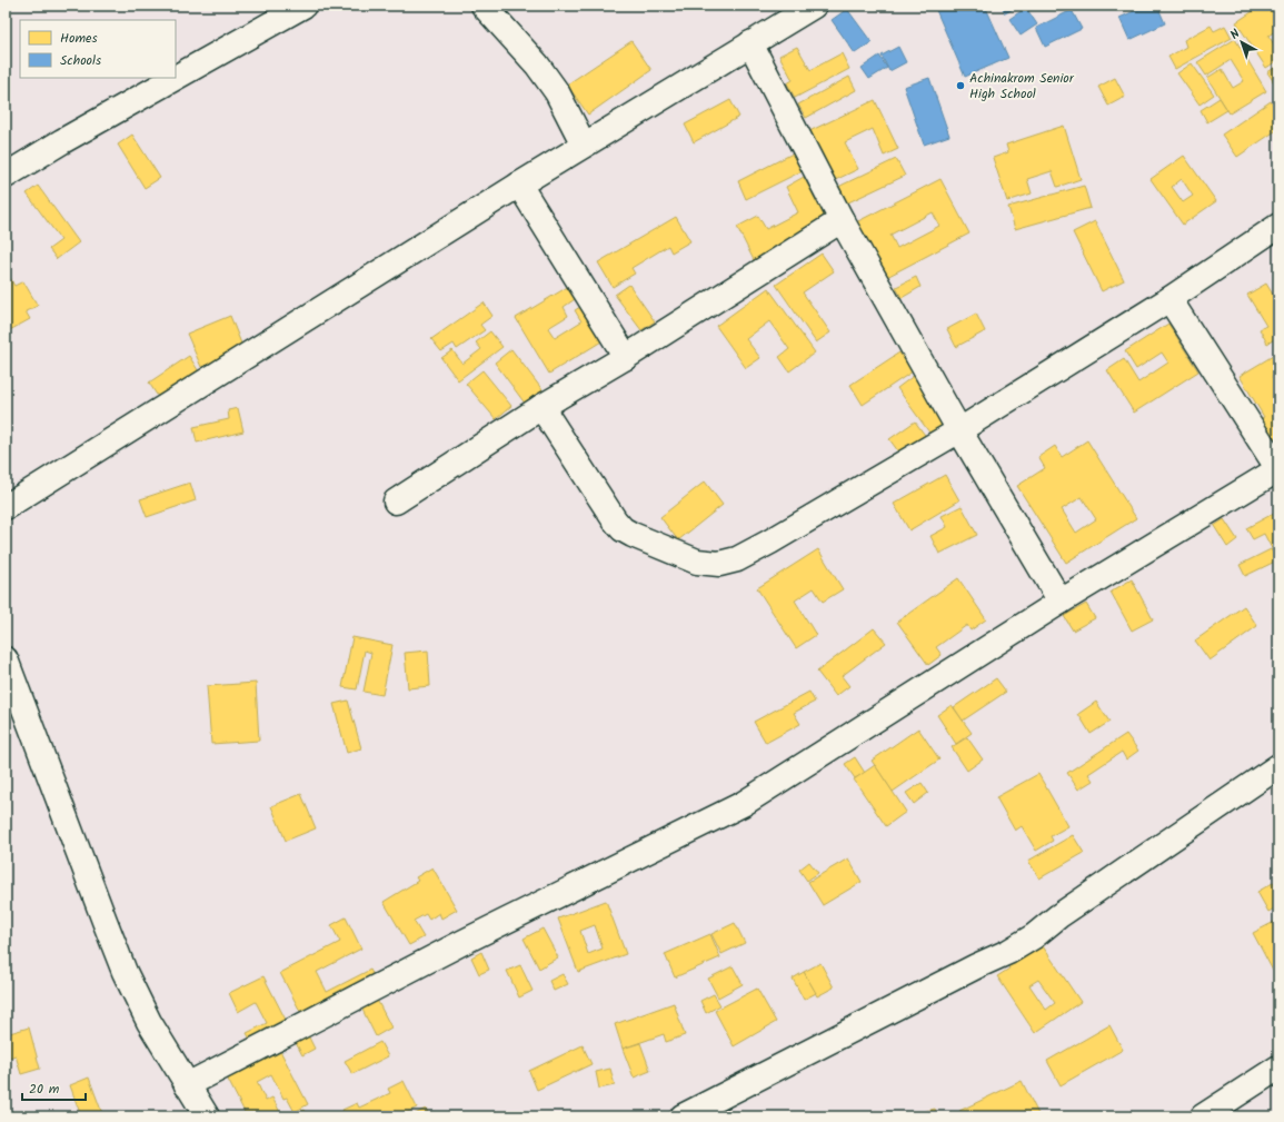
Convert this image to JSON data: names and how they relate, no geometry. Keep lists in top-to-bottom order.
{
  "places": ["Achinakrom Senior High School"],
  "legend": ["Homes", "Schools"],
  "scale_bar": "20 m",
  "north": "top left"
}
